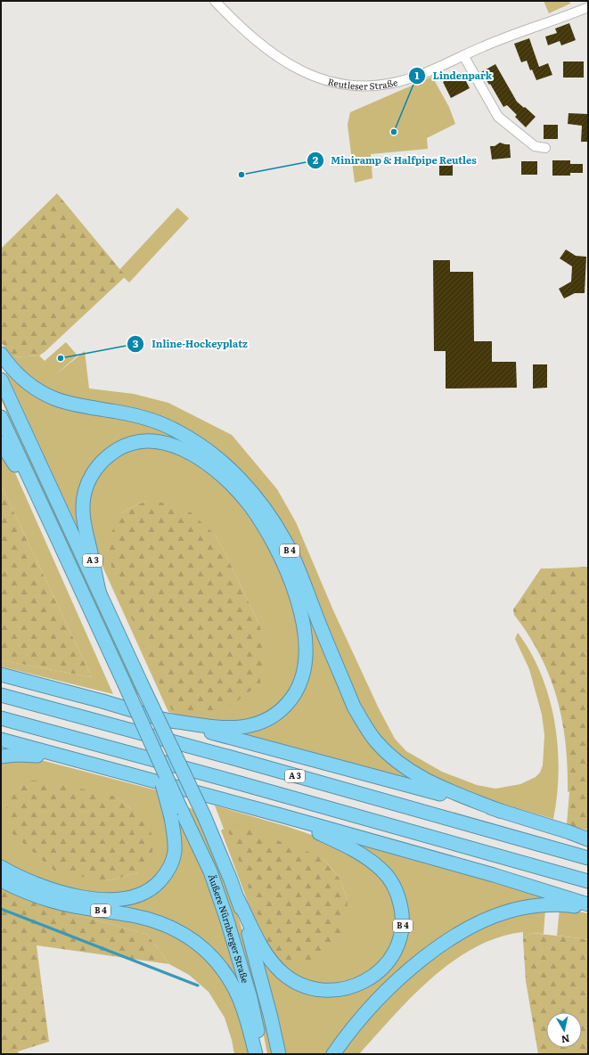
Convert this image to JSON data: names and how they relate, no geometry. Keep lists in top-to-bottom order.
{
  "streets": {
    "highway": ["B 4", "A 3", "Äußere Nürnberger Straße"],
    "street": ["Reutleser Straße"]
  },
  "crossings": [
    ["B 4", "A 3"],
    ["B 4", "Äußere Nürnberger Straße"],
    ["A 3", "Äußere Nürnberger Straße"]
  ],
  "places": ["Lindenpark", "Miniramp & Halfpipe Reutles", "Inline-Hockeyplatz"],
  "north": "bottom"
}
